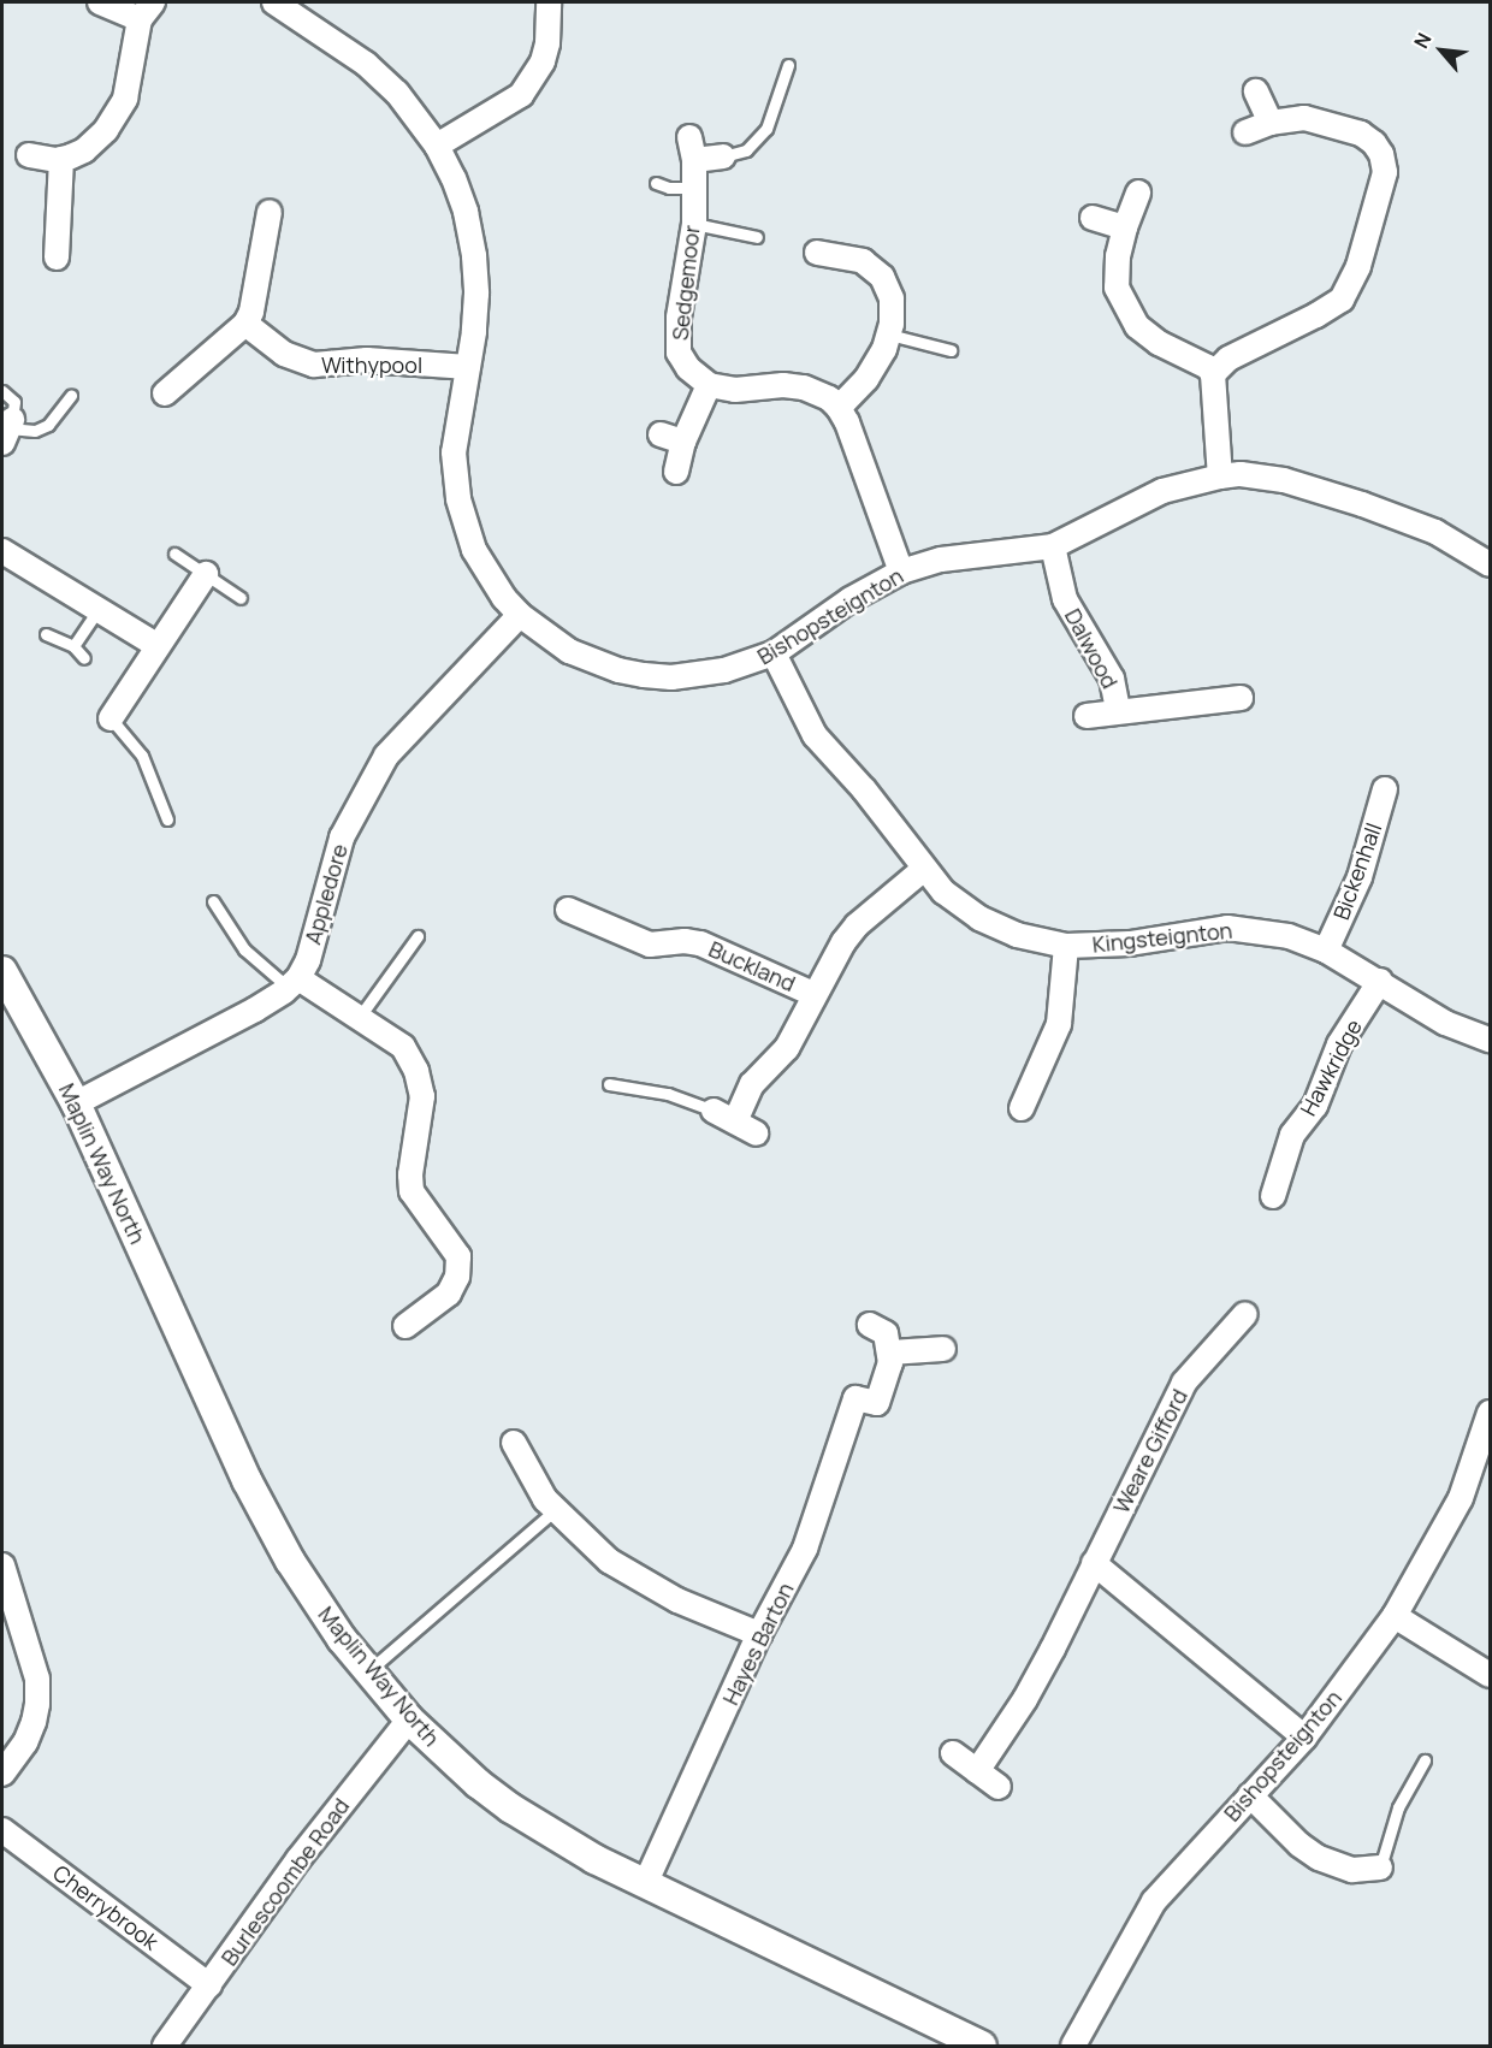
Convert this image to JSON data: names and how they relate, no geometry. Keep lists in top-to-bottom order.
{
  "streets": {
    "street": [
      "Sedgemoor",
      "Withypool",
      "Bishopsteignton",
      "Dalwood",
      "Bickenhall",
      "Appledore",
      "Kingsteignton",
      "Buckland",
      "Hawkridge",
      "Maplin Way North",
      "Weare Gifford",
      "Hayes Barton",
      "Burlescoombe Road",
      "Cherrybrook"
    ]
  },
  "crossings": [
    ["Withypool", "Bishopsteignton"],
    ["Bishopsteignton", "Dalwood"],
    ["Bishopsteignton", "Appledore"],
    ["Bishopsteignton", "Kingsteignton"],
    ["Bickenhall", "Kingsteignton"],
    ["Kingsteignton", "Buckland"],
    ["Kingsteignton", "Hawkridge"],
    ["Maplin Way North", "Hayes Barton"],
    ["Maplin Way North", "Burlescoombe Road"],
    ["Burlescoombe Road", "Cherrybrook"]
  ],
  "north": "top left"
}
